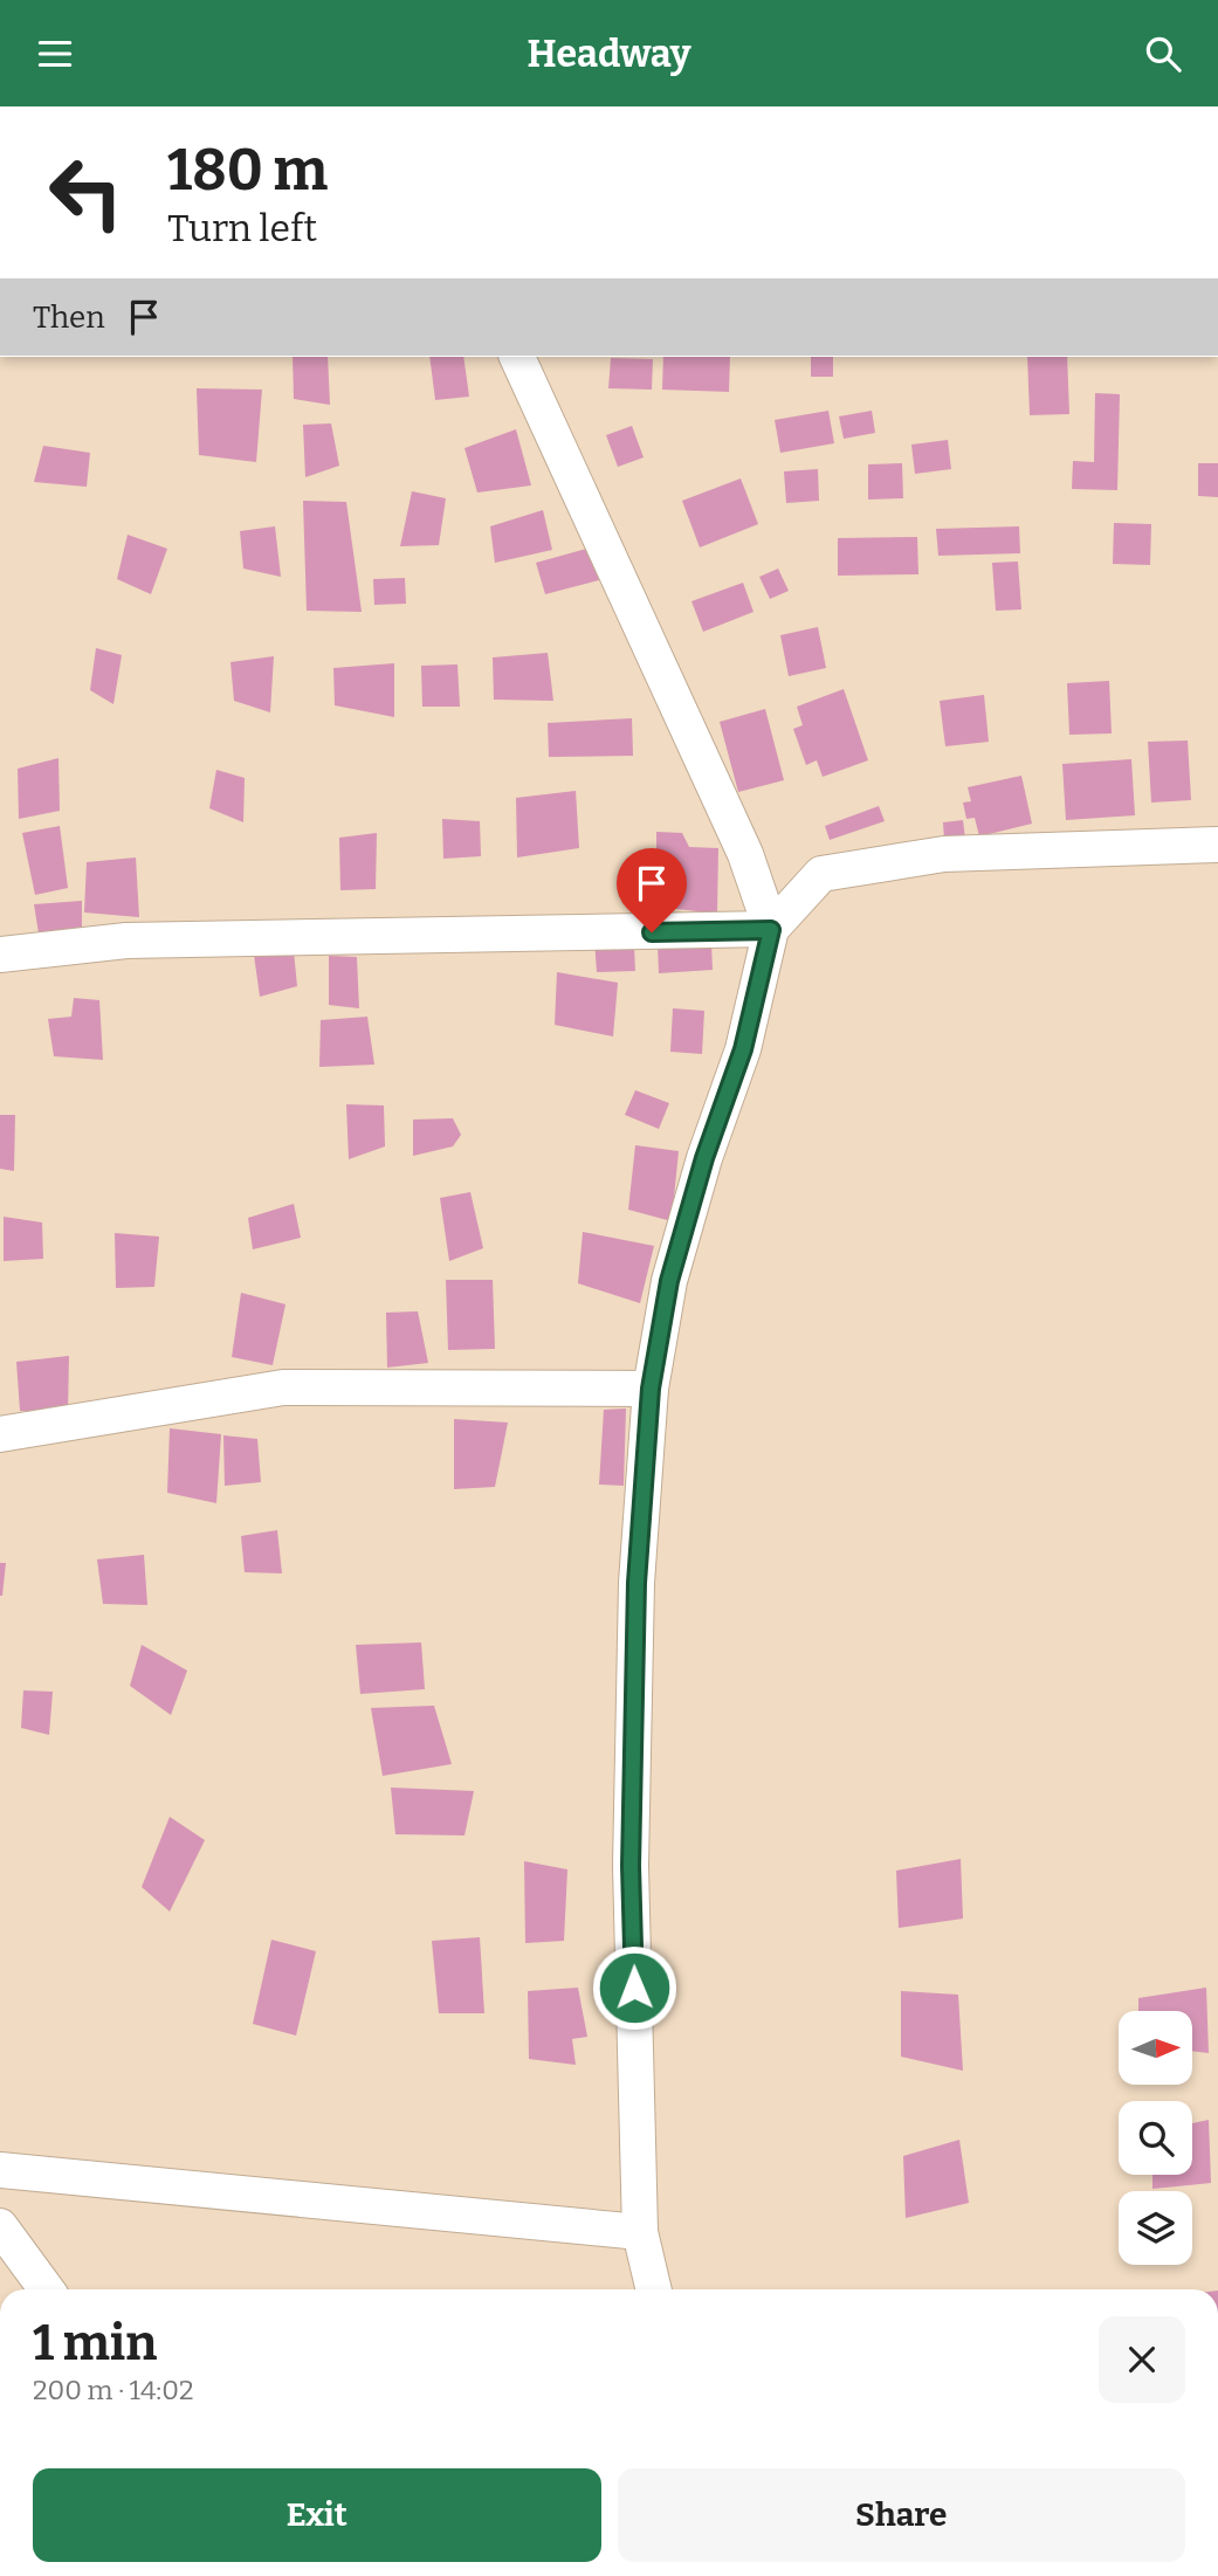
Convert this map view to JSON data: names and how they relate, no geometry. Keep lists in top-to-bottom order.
{
  "north": "right",
  "page": {
    "header": "Headway",
    "turn": ["180 m", "Turn left"],
    "then": "Then",
    "heading": ["1 min", "200 m · 14:02"],
    "buttons": ["Exit", "Share"]
  }
}
